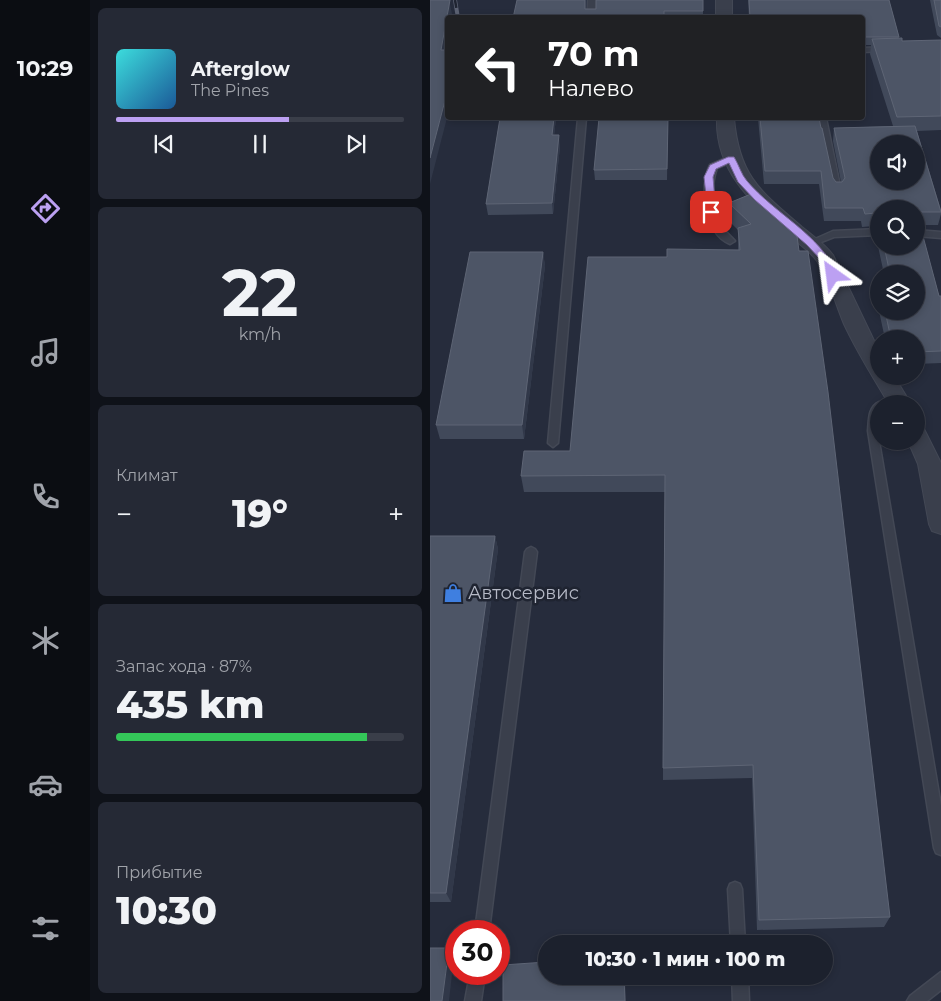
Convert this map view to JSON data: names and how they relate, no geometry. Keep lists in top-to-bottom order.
{
  "places": {
    "shop": ["Автосервис"]
  },
  "page": {
    "tabs": "10:29",
    "turn": ["70 m", "Налево"],
    "song": ["Afterglow", "The Pines"],
    "map_buttons": ["+", "−"],
    "tile": [
      ["22", "km/h"],
      "Климат",
      ["Запас хода · 87%", "435 km"],
      ["Прибытие", "10:30"]
    ],
    "heat": ["−", "19°", "+"],
    "limit": "30",
    "trip": "10:30 · 1 мин · 100 m"
  }
}
